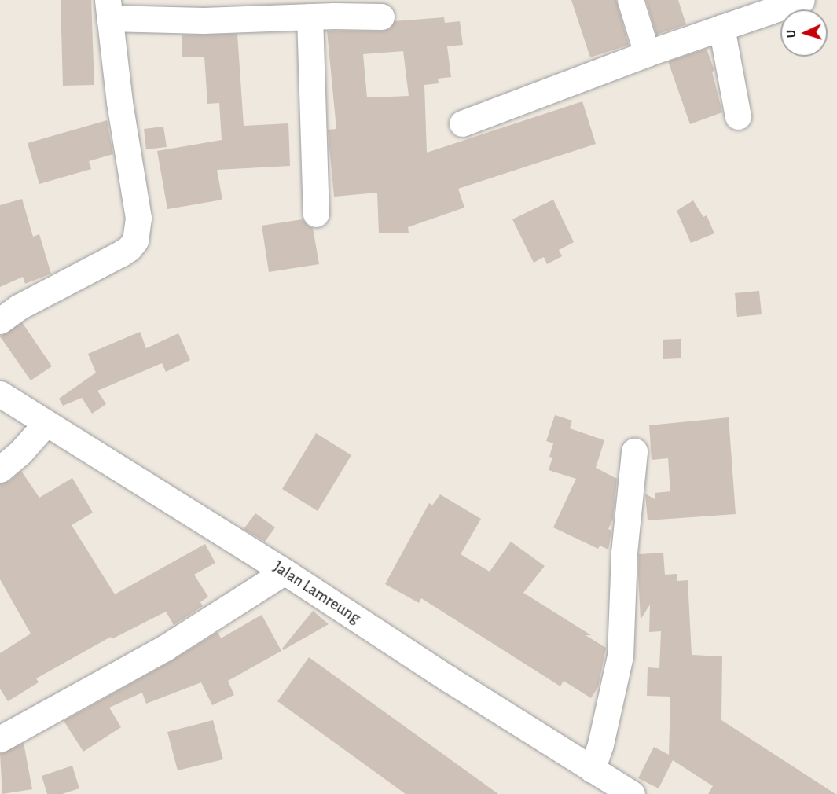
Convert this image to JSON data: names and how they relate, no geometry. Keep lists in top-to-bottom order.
{
  "streets": {
    "street": ["Jalan Lamreung"]
  },
  "north": "left"
}
